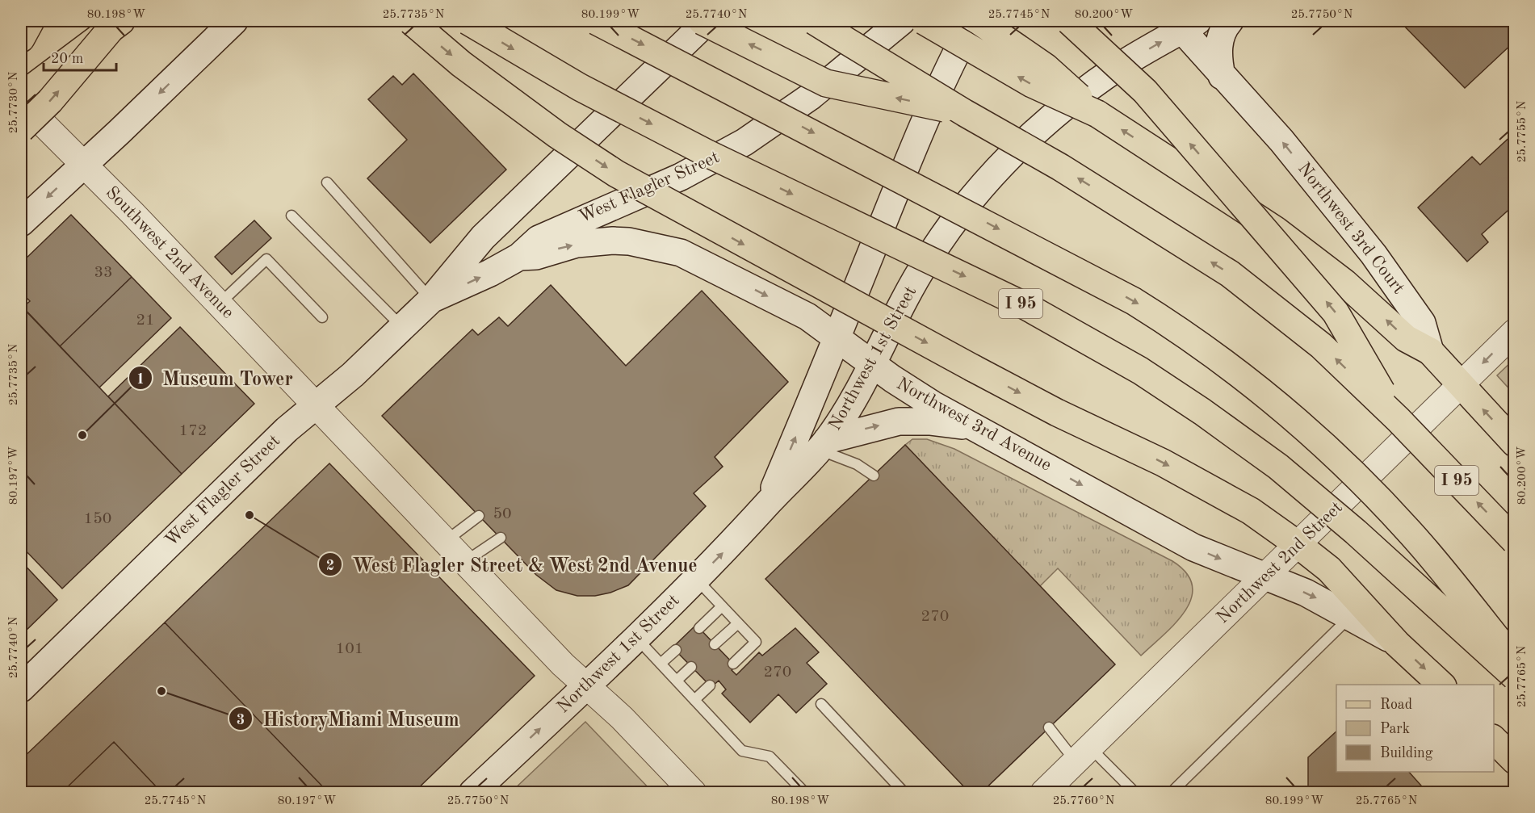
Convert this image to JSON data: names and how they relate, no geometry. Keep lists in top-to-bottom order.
{
  "streets": {
    "main road": [
      "West Flagler Street",
      "Northwest 3rd Court",
      "I 95",
      "Northwest 1st Street",
      "Northwest 3rd Avenue"
    ],
    "street": ["Southwest 2nd Avenue", "Northwest 2nd Street"]
  },
  "crossings": [
    ["West Flagler Street", "Southwest 2nd Avenue"],
    ["West Flagler Street", "Northwest 3rd Avenue"],
    ["Northwest 3rd Court", "Northwest 1st Street"],
    ["Northwest 3rd Court", "Northwest 2nd Street"],
    ["Southwest 2nd Avenue", "Northwest 1st Street"],
    ["Northwest 1st Street", "Northwest 3rd Avenue"],
    ["Northwest 3rd Avenue", "Northwest 2nd Street"]
  ],
  "places": ["Museum Tower", "West Flagler Street & West 2nd Avenue", "HistoryMiami Museum"],
  "house_numbers": [
    "33",
    "21",
    "172",
    "50",
    "150",
    "270",
    "101",
    "270"
  ],
  "legend": ["Road", "Park", "Building"],
  "scale_bar": "20 m",
  "coordinates": [
    "80.198°W",
    "25.7735°N",
    "80.199°W",
    "25.7740°N",
    "25.7745°N",
    "80.200°W",
    "25.7750°N",
    "25.7730°N",
    "25.7755°N",
    "80.197°W",
    "25.7765°N",
    "25.7760°N"
  ]
}
